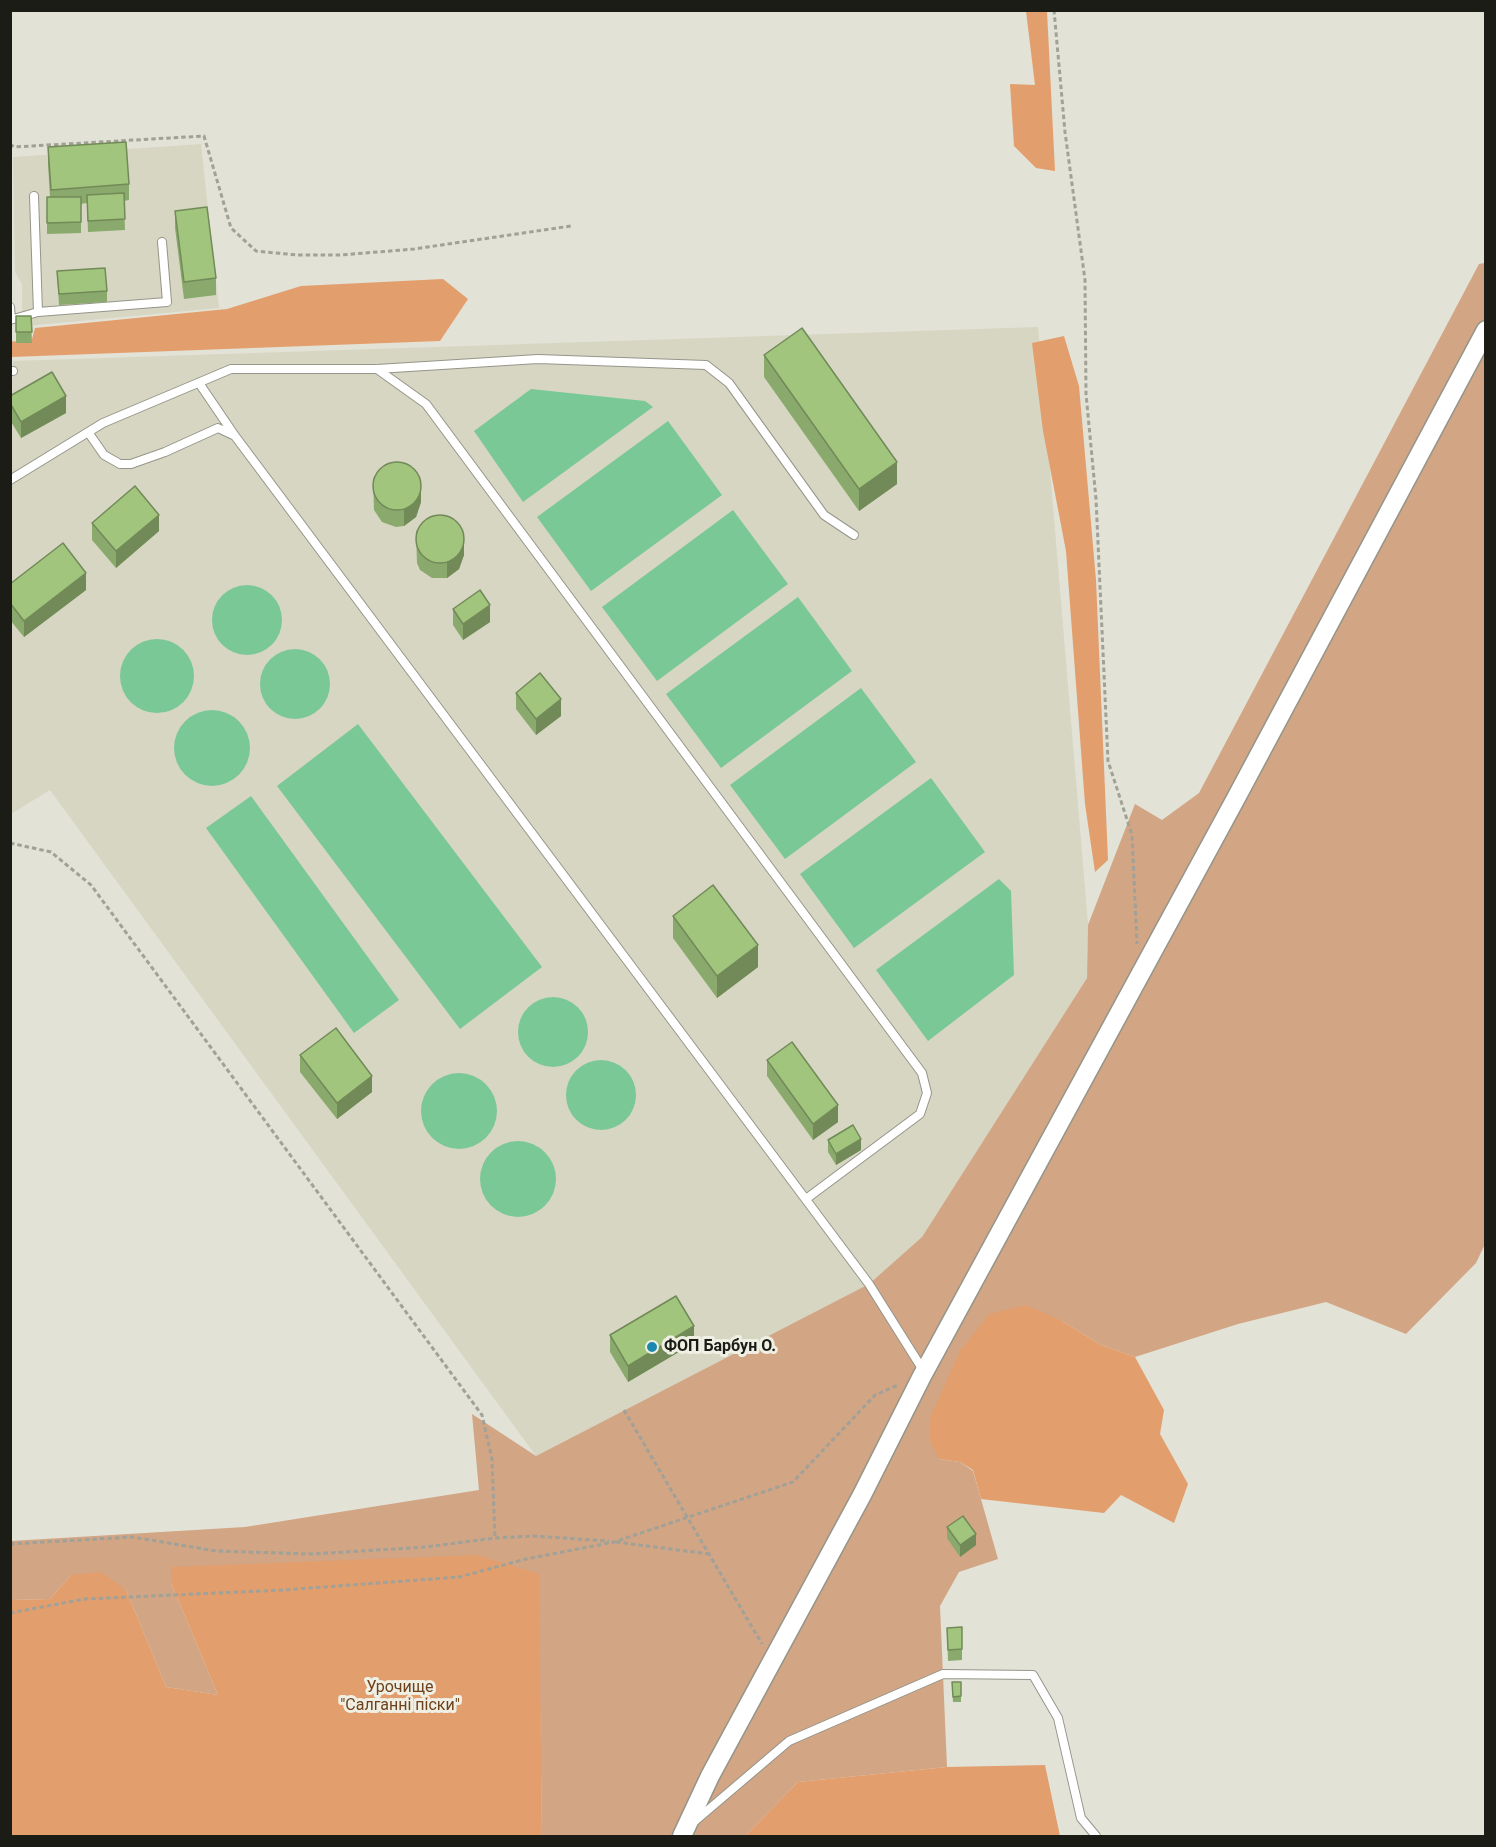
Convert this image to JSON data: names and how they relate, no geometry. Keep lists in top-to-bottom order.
{
  "parks": ["Урочище \"Салганні піски\""],
  "places": ["ФОП Барбун О."]
}
